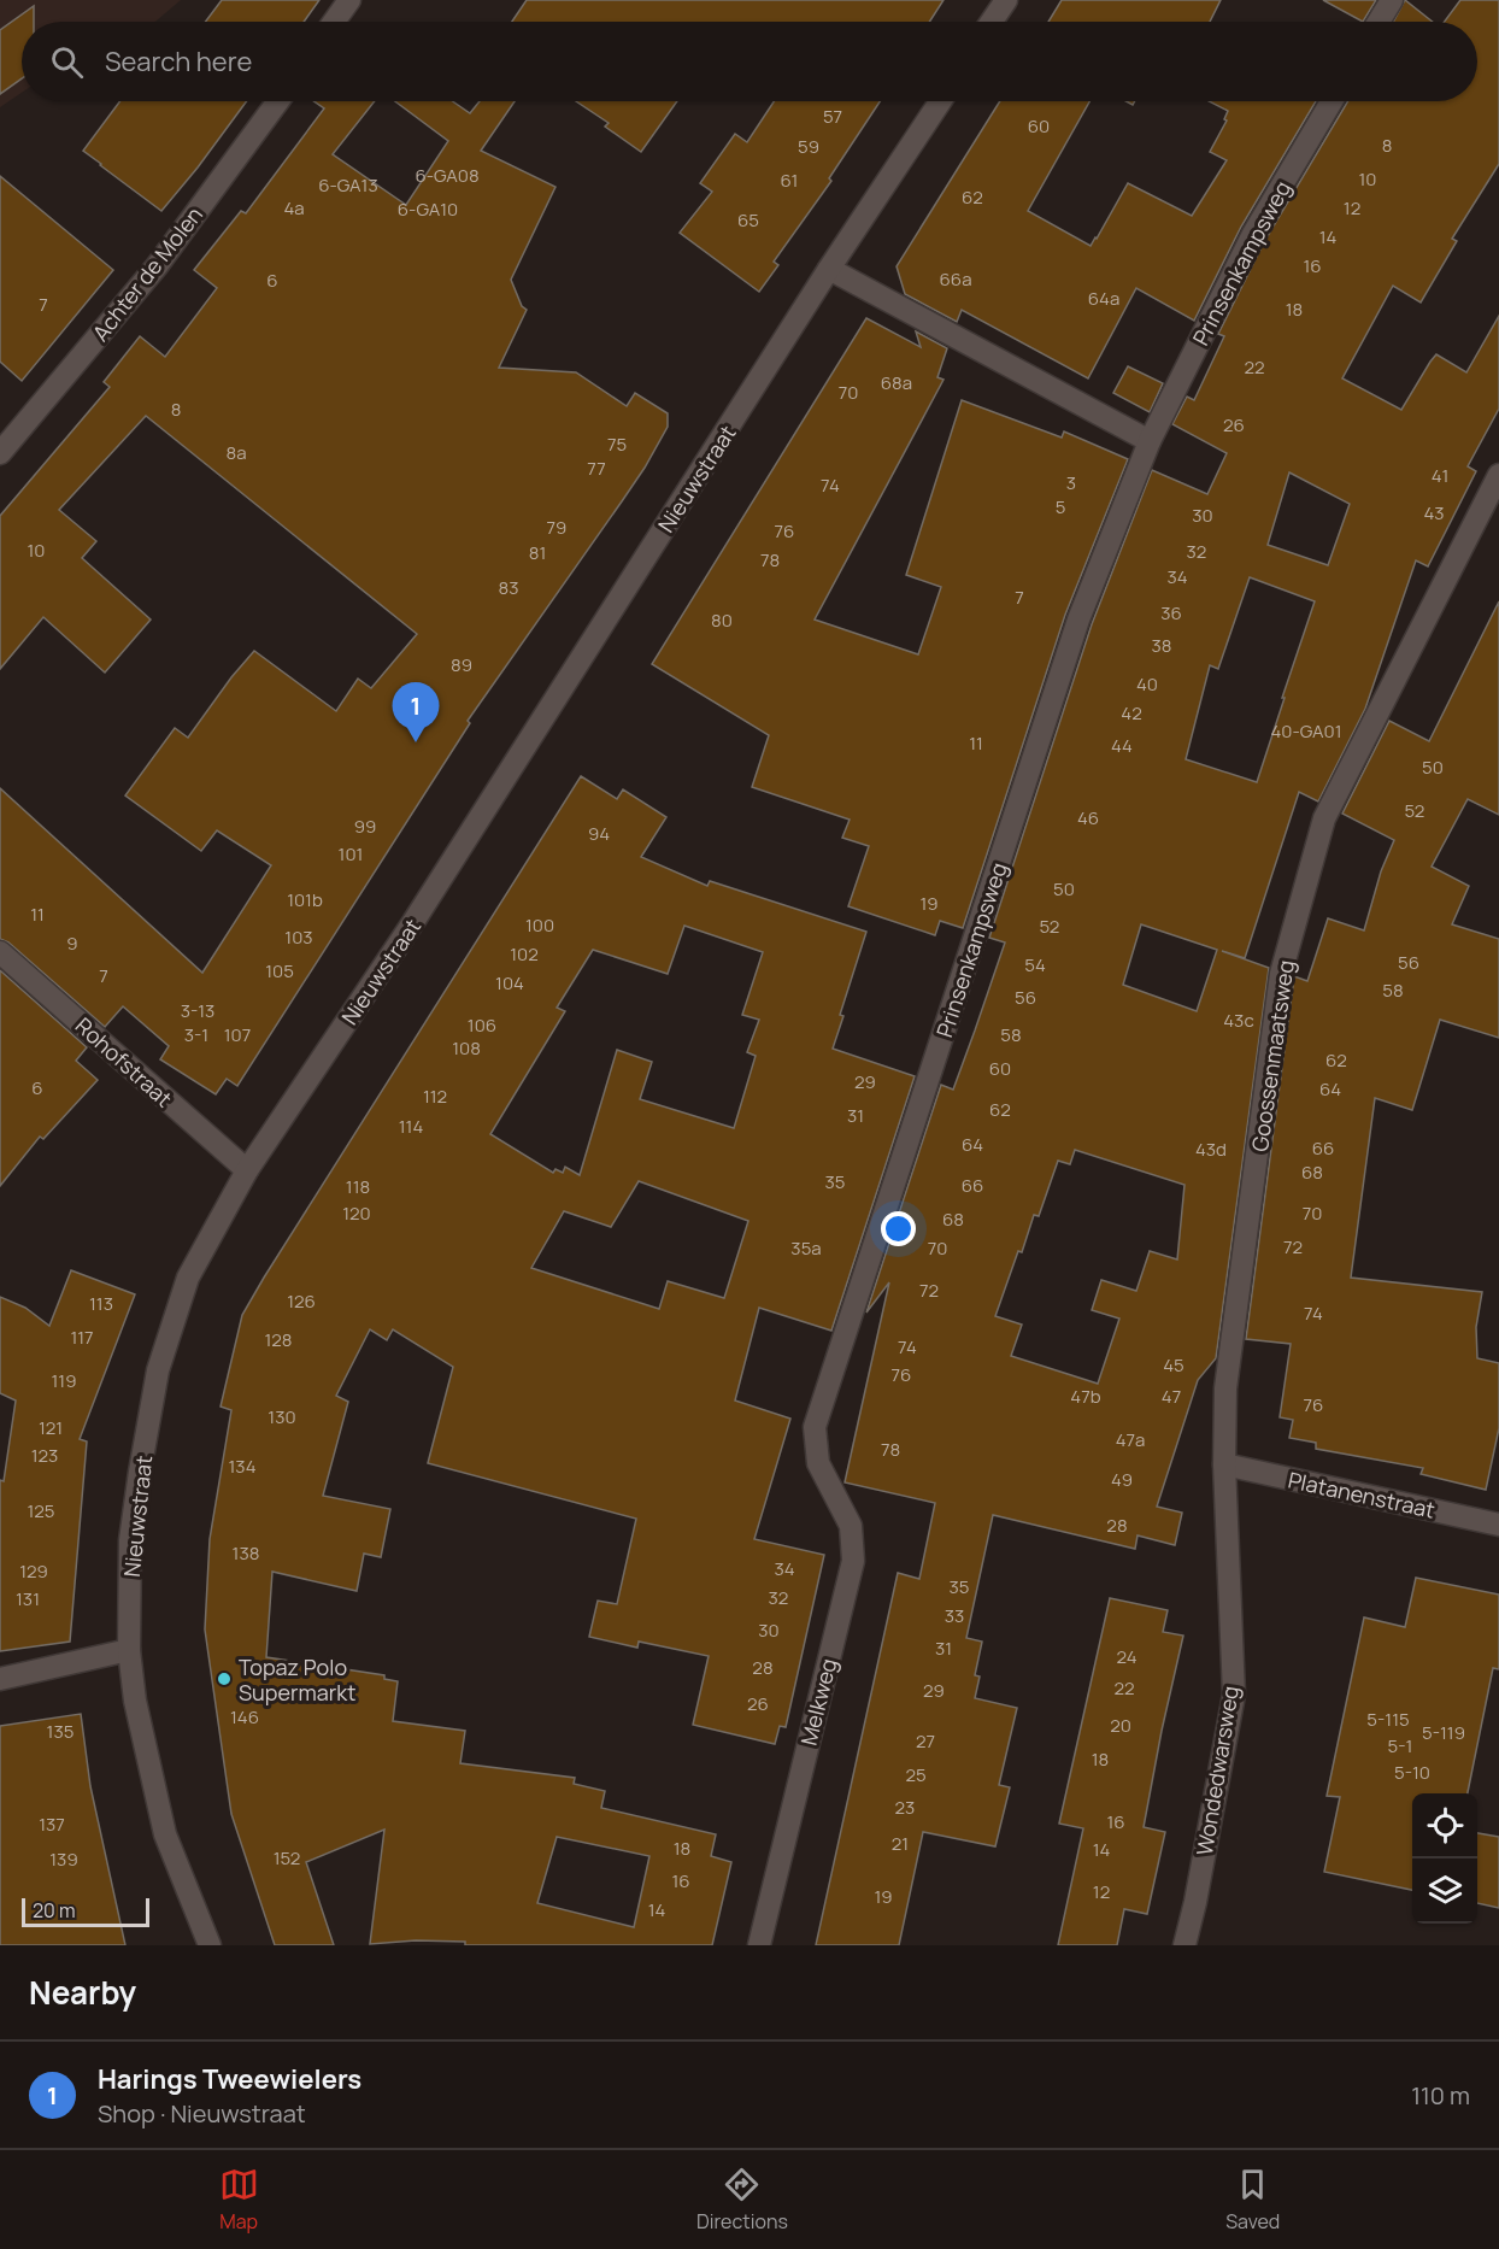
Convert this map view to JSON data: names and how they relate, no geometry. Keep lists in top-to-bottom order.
{
  "streets": {
    "street": [
      "Prinsenkampsweg",
      "Achter de Molen",
      "Nieuwstraat",
      "Goossenmaatsweg",
      "Rohofstraat",
      "Platanenstraat",
      "Melkweg",
      "Wondedwarsweg"
    ]
  },
  "crossings": [
    ["Prinsenkampsweg", "Melkweg"],
    ["Nieuwstraat", "Rohofstraat"],
    ["Goossenmaatsweg", "Platanenstraat"],
    ["Goossenmaatsweg", "Wondedwarsweg"],
    ["Platanenstraat", "Wondedwarsweg"]
  ],
  "places": ["Topaz Polo Supermarkt"],
  "house_numbers": [
    "57",
    "60",
    "8",
    "59",
    "6-GA08",
    "10",
    "61",
    "6-GA13",
    "62",
    "4a",
    "12",
    "6-GA10",
    "65",
    "14",
    "16",
    "66a",
    "6",
    "64a",
    "7",
    "18",
    "22",
    "68a",
    "70",
    "8",
    "26",
    "75",
    "8a",
    "77",
    "41",
    "3",
    "74",
    "5",
    "43",
    "30",
    "79",
    "76",
    "10",
    "32",
    "81",
    "78",
    "34",
    "83",
    "7",
    "36",
    "80",
    "38",
    "89",
    "40",
    "42",
    "40-GA01",
    "11",
    "44",
    "50",
    "52",
    "46",
    "99",
    "94",
    "101",
    "50",
    "101b",
    "19",
    "11",
    "100",
    "52",
    "103",
    "9",
    "102",
    "56",
    "54",
    "105",
    "7",
    "104",
    "58",
    "56",
    "3-13",
    "43c",
    "106",
    "3-1",
    "107",
    "58",
    "108",
    "62",
    "60",
    "29",
    "6",
    "64",
    "112",
    "62",
    "31",
    "114",
    "64",
    "66",
    "43d",
    "68",
    "35",
    "66",
    "118",
    "120",
    "70",
    "68",
    "72",
    "35a",
    "70",
    "72",
    "126",
    "113",
    "74",
    "117",
    "128",
    "74",
    "45",
    "76",
    "119",
    "47b",
    "47",
    "76",
    "130",
    "121",
    "47a",
    "78",
    "123",
    "134",
    "49",
    "125",
    "28",
    "138",
    "34",
    "129",
    "35",
    "32",
    "131",
    "33",
    "30",
    "31",
    "24",
    "28",
    "22",
    "29",
    "26",
    "146",
    "5-115",
    "20",
    "135",
    "5-119",
    "27",
    "5-1",
    "18",
    "5-10",
    "25",
    "23",
    "16",
    "137",
    "21",
    "18",
    "14",
    "152",
    "139",
    "16",
    "12",
    "19",
    "14"
  ],
  "scale_bar": "20 m",
  "page": {
    "search": "Search here",
    "pins": "1",
    "scale": "20 m",
    "heading": "Nearby",
    "list": [
      {
        "mark": "1",
        "name": "Harings Tweewielers",
        "note": "Shop · Nieuwstraat",
        "value": "110 m"
      }
    ],
    "nav": ["Map", "Directions", "Saved"]
  }
}
